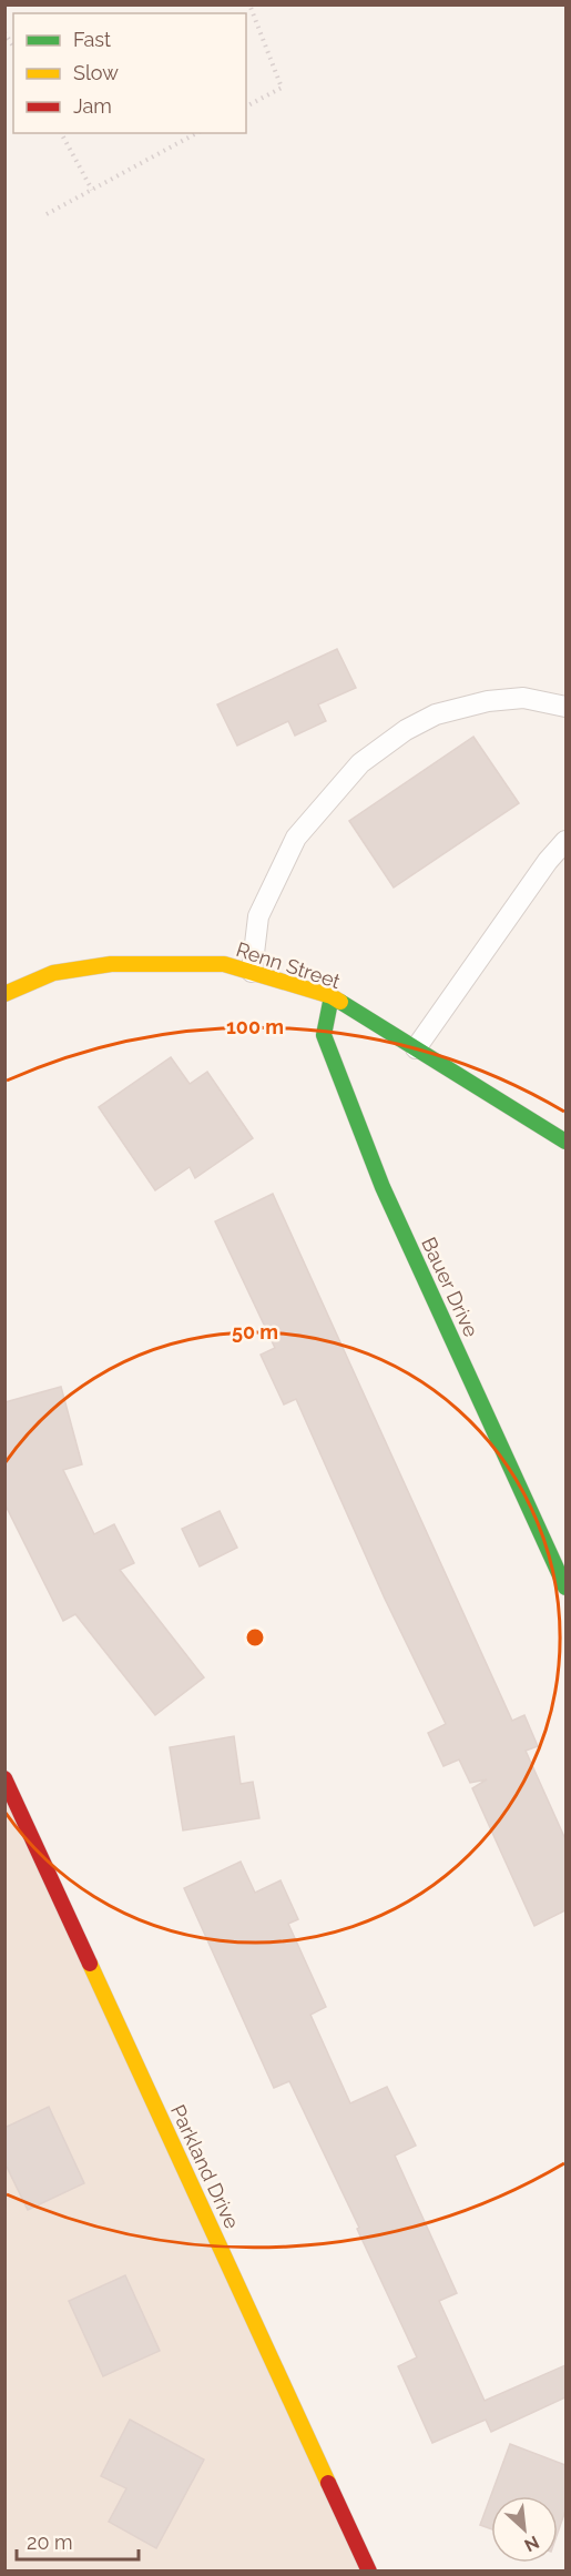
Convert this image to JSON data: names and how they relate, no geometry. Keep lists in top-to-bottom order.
{
  "streets": {
    "street": ["Renn Street", "Bauer Drive", "Parkland Drive"]
  },
  "crossings": [
    ["Renn Street", "Bauer Drive"]
  ],
  "legend": ["Fast", "Slow", "Jam"],
  "scale_bar": "20 m",
  "north": "bottom right",
  "rings": ["100 m", "50 m"]
}
